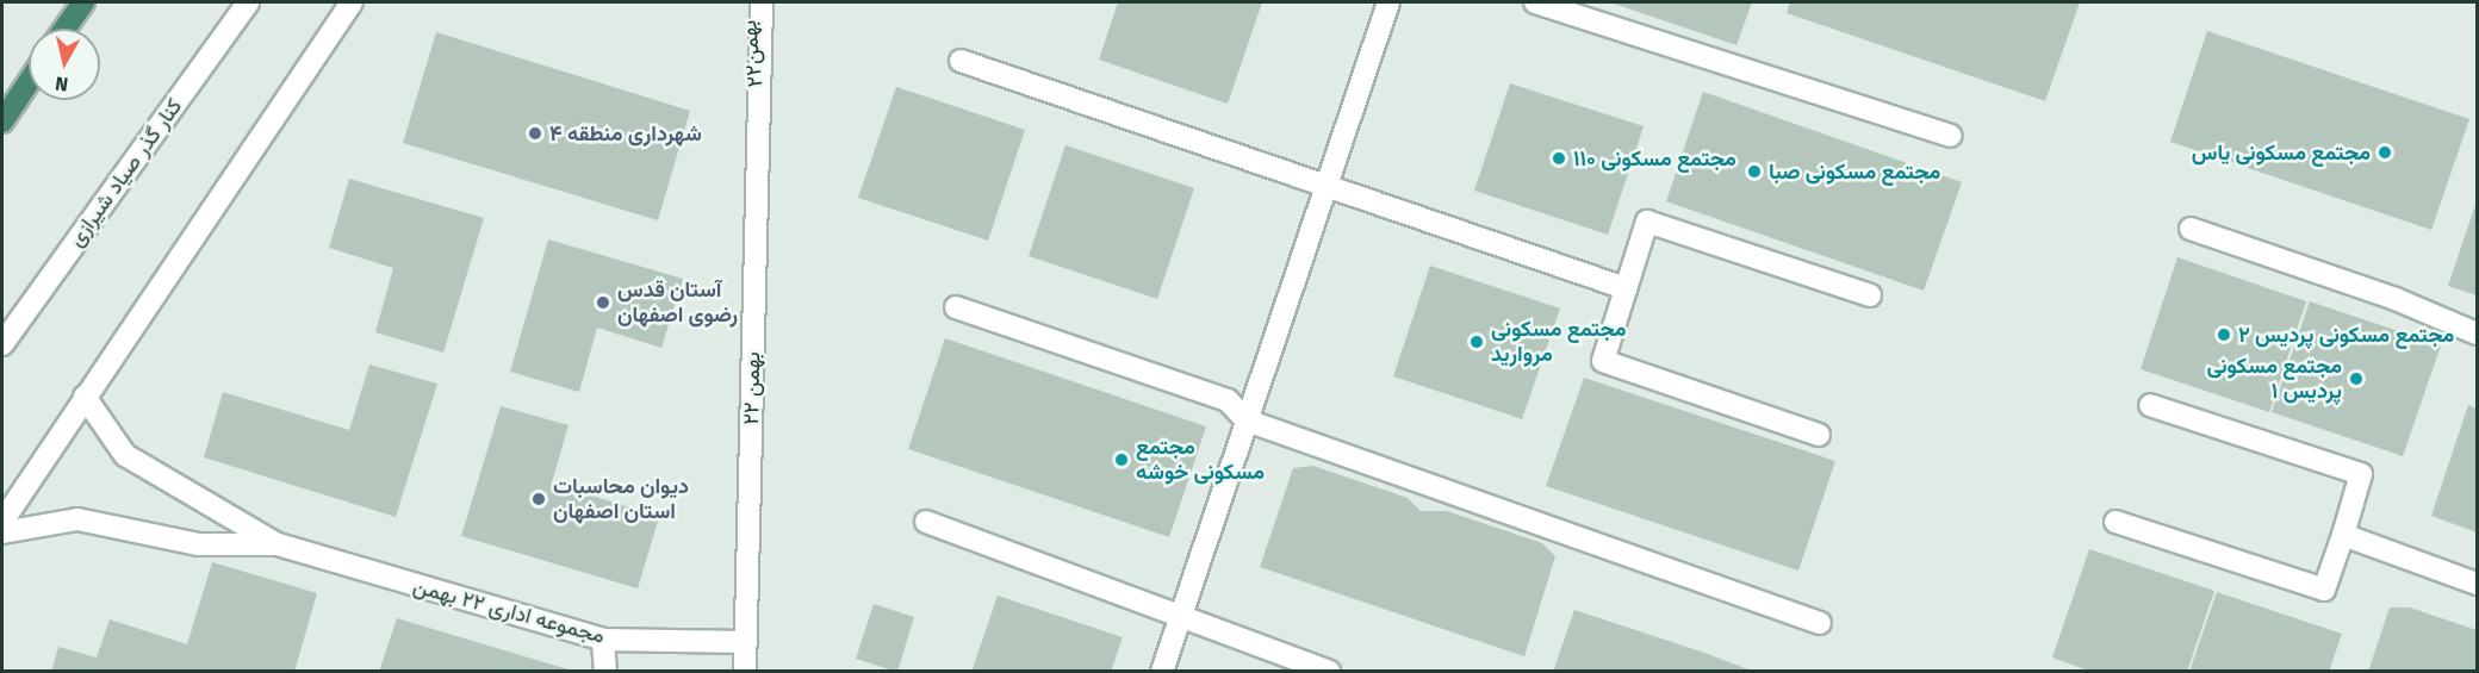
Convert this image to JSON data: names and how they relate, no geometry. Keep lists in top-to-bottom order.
{
  "streets": {
    "street": [
      "۲۲بهمن",
      "کنار گذر صیاد شیرازی",
      "۲۲ بهمن",
      "مجموعه اداری ۲۲ بهمن"
    ]
  },
  "crossings": [
    ["۲۲بهمن", "۲۲ بهمن"],
    ["۲۲ بهمن", "مجموعه اداری ۲۲ بهمن"]
  ],
  "places": [
    "شهرداری منطقه ۴",
    "مجتمع مسکونی یاس",
    "مجتمع مسکونی ۱۱۰",
    "مجتمع مسکونی صبا",
    "آستان قدس رضوی اصفهان",
    "مجتمع مسکونی پردیس ۲",
    "مجتمع مسکونی مروارید",
    "مجتمع مسکونی پردیس ۱",
    "مجتمع مسکونی خوشه",
    "دیوان محاسبات استان اصفهان"
  ],
  "north": "bottom"
}
